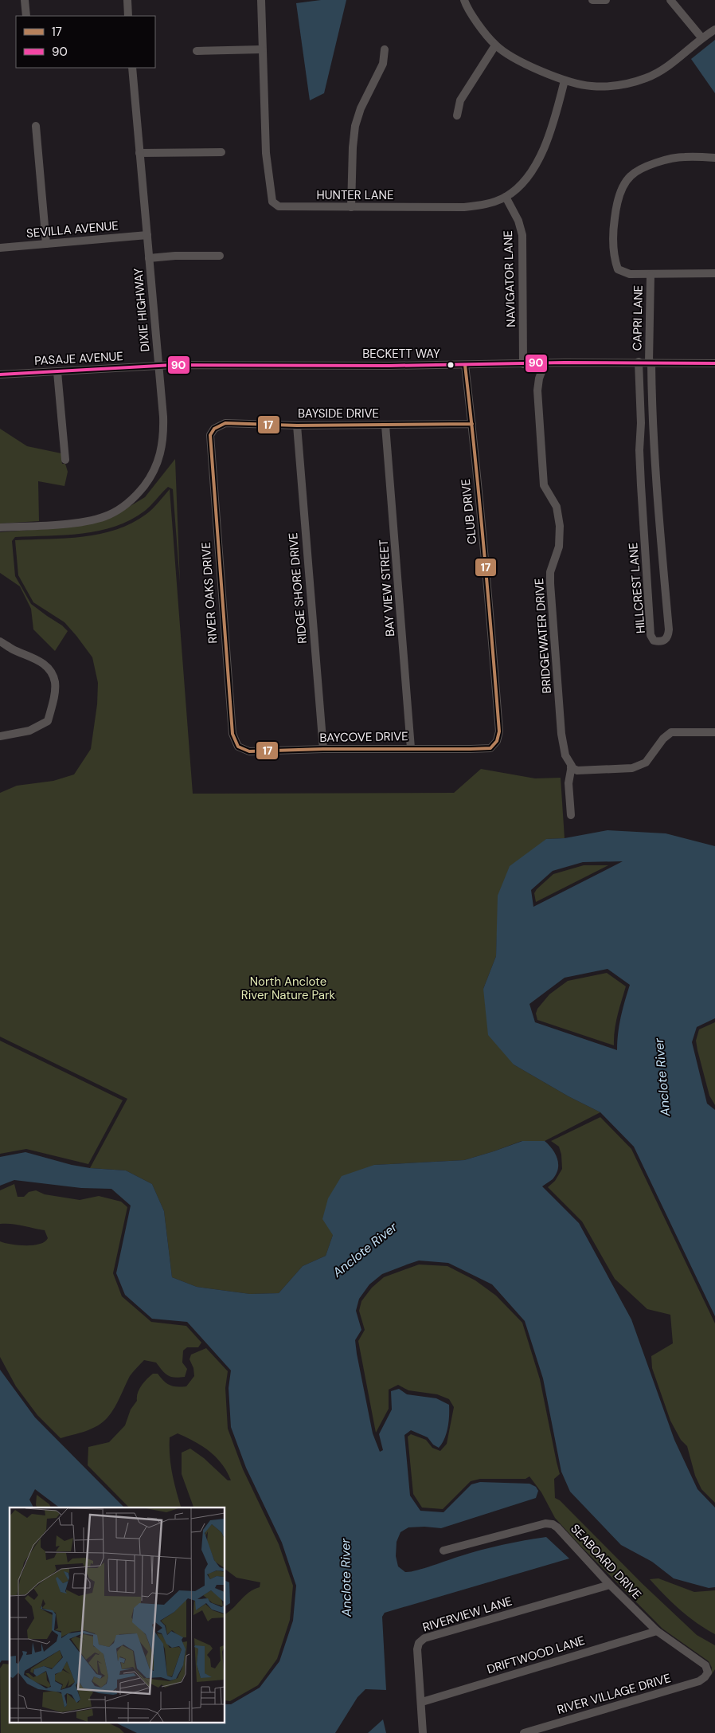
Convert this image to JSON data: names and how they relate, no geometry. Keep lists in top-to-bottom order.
{
  "streets": {
    "street": [
      "HUNTER LANE",
      "SEVILLA AVENUE",
      "NAVIGATOR LANE",
      "DIXIE HIGHWAY",
      "CAPRI LANE",
      "BECKETT WAY",
      "PASAJE AVENUE",
      "BAYSIDE DRIVE",
      "CLUB DRIVE",
      "RIDGE SHORE DRIVE",
      "BAY VIEW STREET",
      "HILLCREST LANE",
      "RIVER OAKS DRIVE",
      "BRIDGEWATER DRIVE",
      "BAYCOVE DRIVE",
      "SEABOARD DRIVE",
      "RIVERVIEW LANE",
      "DRIFTWOOD LANE",
      "RIVER VILLAGE DRIVE"
    ]
  },
  "crossings": [
    ["HUNTER LANE", "NAVIGATOR LANE"],
    ["SEVILLA AVENUE", "DIXIE HIGHWAY"],
    ["NAVIGATOR LANE", "BECKETT WAY"],
    ["DIXIE HIGHWAY", "BECKETT WAY"],
    ["DIXIE HIGHWAY", "PASAJE AVENUE"],
    ["CAPRI LANE", "BECKETT WAY"],
    ["CAPRI LANE", "HILLCREST LANE"],
    ["BECKETT WAY", "PASAJE AVENUE"],
    ["BECKETT WAY", "CLUB DRIVE"],
    ["BECKETT WAY", "HILLCREST LANE"],
    ["BECKETT WAY", "BRIDGEWATER DRIVE"],
    ["BAYSIDE DRIVE", "CLUB DRIVE"],
    ["BAYSIDE DRIVE", "RIDGE SHORE DRIVE"],
    ["BAYSIDE DRIVE", "BAY VIEW STREET"],
    ["BAYSIDE DRIVE", "RIVER OAKS DRIVE"],
    ["CLUB DRIVE", "BAYCOVE DRIVE"],
    ["RIDGE SHORE DRIVE", "BAYCOVE DRIVE"],
    ["BAY VIEW STREET", "BAYCOVE DRIVE"],
    ["RIVER OAKS DRIVE", "BAYCOVE DRIVE"],
    ["SEABOARD DRIVE", "RIVERVIEW LANE"],
    ["SEABOARD DRIVE", "DRIFTWOOD LANE"],
    ["SEABOARD DRIVE", "RIVER VILLAGE DRIVE"],
    ["RIVERVIEW LANE", "DRIFTWOOD LANE"]
  ],
  "water": ["Anclote River"],
  "parks": ["North Anclote River Nature Park"],
  "lines": ["transit line 90", "transit line 17"],
  "legend": ["17", "90"]
}
